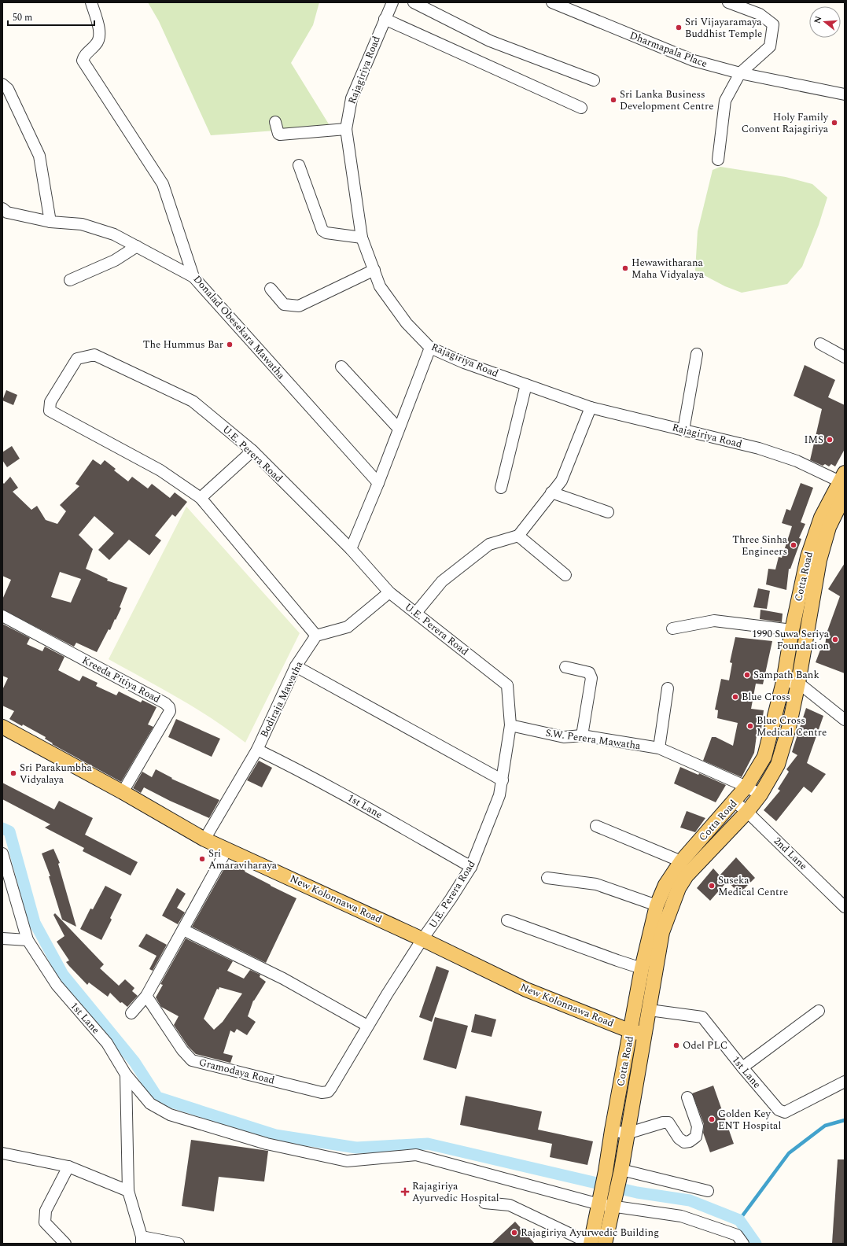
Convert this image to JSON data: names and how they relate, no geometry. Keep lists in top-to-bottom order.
{
  "streets": {
    "main road": ["Cotta Road", "New Kolonnawa Road"],
    "street": [
      "Dharmapala Place",
      "Rajagiriya Road",
      "Donalad Obesekara Mawatha",
      "U.E. Perera Road",
      "Kreeda Pitiya Road",
      "Bodiraja Mawatha",
      "S.W. Perera Mawatha",
      "1st Lane",
      "2nd Lane",
      "Gramodaya Road"
    ]
  },
  "crossings": [
    ["Rajagiriya Road", "Cotta Road"],
    ["U.E. Perera Road", "Bodiraja Mawatha"],
    ["U.E. Perera Road", "S.W. Perera Mawatha"],
    ["U.E. Perera Road", "1st Lane"],
    ["U.E. Perera Road", "New Kolonnawa Road"],
    ["U.E. Perera Road", "Gramodaya Road"],
    ["Cotta Road", "S.W. Perera Mawatha"],
    ["Cotta Road", "1st Lane"],
    ["Cotta Road", "2nd Lane"],
    ["Cotta Road", "New Kolonnawa Road"],
    ["Kreeda Pitiya Road", "New Kolonnawa Road"],
    ["Bodiraja Mawatha", "1st Lane"],
    ["Bodiraja Mawatha", "New Kolonnawa Road"],
    ["New Kolonnawa Road", "Gramodaya Road"]
  ],
  "places": {
    "other": [
      "Sri Vijayaramaya Buddhist Temple",
      "Sri Lanka Business Development Centre",
      "Holy Family Convent Rajagiriya",
      "Hewawitharana Maha Vidyalaya",
      "The Hummus Bar",
      "IMS",
      "Three Sinha Engineers",
      "1990 Suwa Seriya Foundation",
      "Sampath Bank",
      "Blue Cross",
      "Blue Cross Medical Centre",
      "Sri Parakumbha Vidyalaya",
      "Sri Amaraviharaya",
      "Suseka Medical Centre",
      "Odel PLC",
      "Golden Key ENT Hospital",
      "Rajagiriya Ayurwedic Building"
    ],
    "health": ["Rajagiriya Ayurvedic Hospital"]
  },
  "scale_bar": "50 m",
  "north": "left"
}
